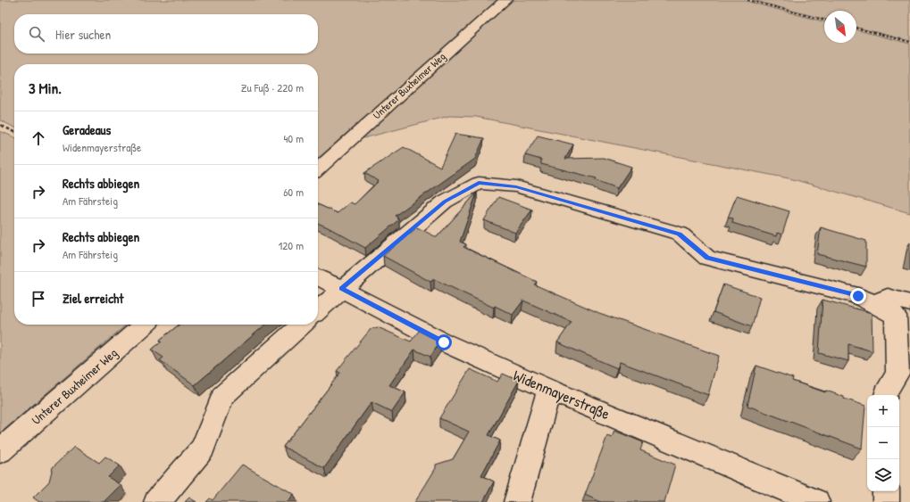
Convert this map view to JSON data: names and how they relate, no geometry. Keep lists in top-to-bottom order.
{
  "streets": {
    "street": ["Unterer Buxheimer Weg", "Widenmayerstraße"]
  },
  "north": "bottom right",
  "page": {
    "search": "Hier suchen",
    "heading": ["3 Min.", "Zu Fuß · 220 m"],
    "list": [
      ["Geradeaus", "Widenmayerstraße", "40 m"],
      ["Rechts abbiegen", "Am Fährsteig", "60 m"],
      ["Rechts abbiegen", "Am Fährsteig", "120 m"],
      "Ziel erreicht"
    ],
    "map_buttons": ["+", "−"]
  }
}
